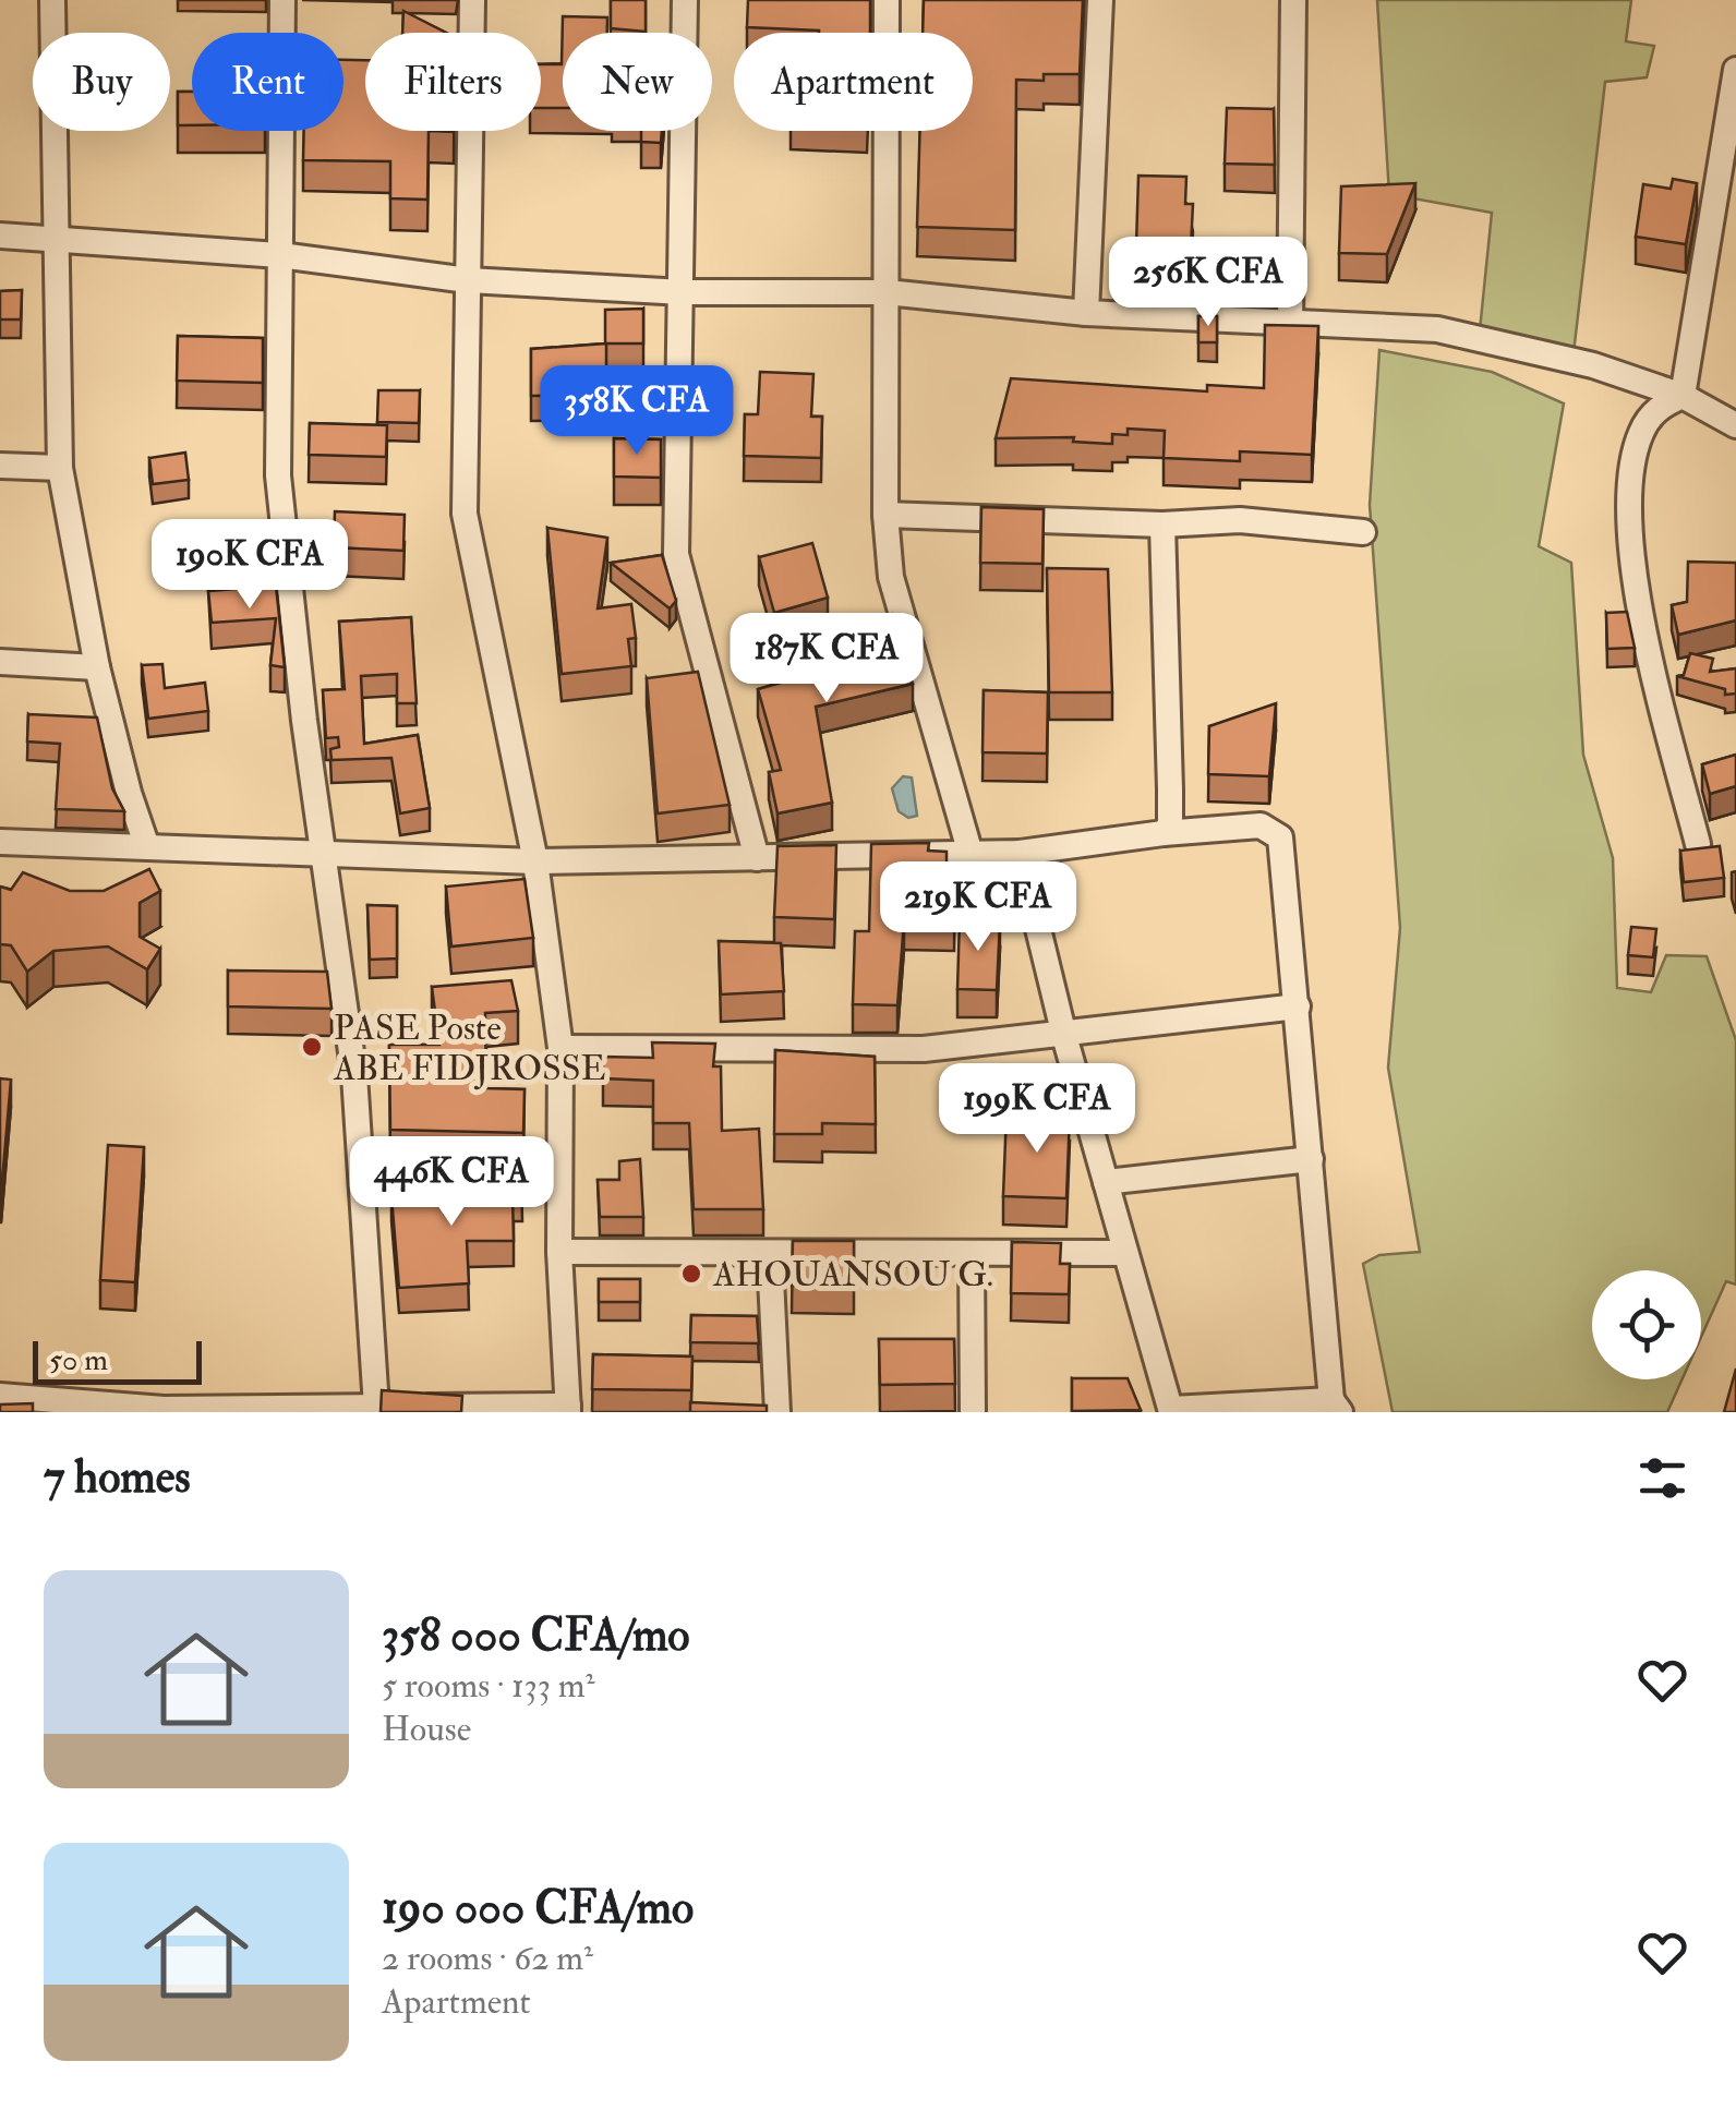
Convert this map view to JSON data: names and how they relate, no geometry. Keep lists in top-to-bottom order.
{
  "places": ["PASE Poste ABE FIDJROSSE", "AHOUANSOU G."],
  "scale_bar": "50 m",
  "page": {
    "chip": [
      "Buy",
      "Rent",
      "Filters",
      "New",
      "Apartment"
    ],
    "price": [
      "256K CFA",
      "358K CFA",
      "190K CFA",
      "187K CFA",
      "219K CFA",
      "199K CFA",
      "446K CFA"
    ],
    "scale": "50 m",
    "heading": "7 homes",
    "list": [
      {
        "name": "358 000 CFA/mo",
        "note": "5 rooms · 133 m² · House"
      },
      {
        "name": "190 000 CFA/mo",
        "note": "2 rooms · 62 m² · Apartment"
      }
    ]
  }
}
